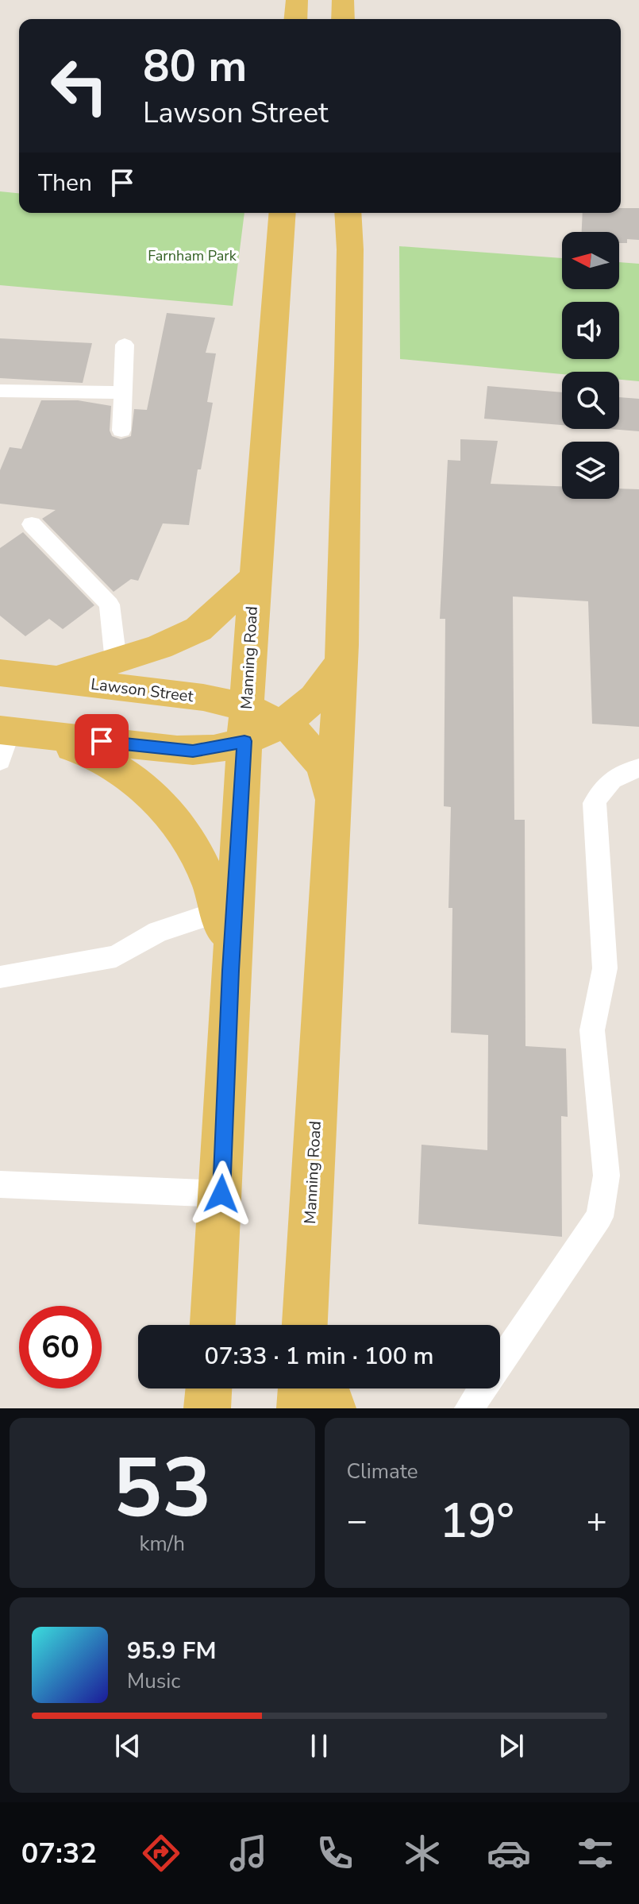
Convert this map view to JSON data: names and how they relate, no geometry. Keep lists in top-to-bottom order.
{
  "streets": {
    "main road": ["Manning Road", "Lawson Street"]
  },
  "crossings": [
    ["Manning Road", "Lawson Street"]
  ],
  "parks": ["Farnham Park"],
  "north": "left",
  "page": {
    "turn": ["80 m", "Lawson Street"],
    "then": "Then",
    "limit": "60",
    "trip": "07:33 · 1 min · 100 m",
    "tile": [
      ["53", "km/h"],
      "Climate"
    ],
    "heat": ["−", "19°", "+"],
    "song": ["95.9 FM", "Music"],
    "tabs": "07:32"
  }
}
